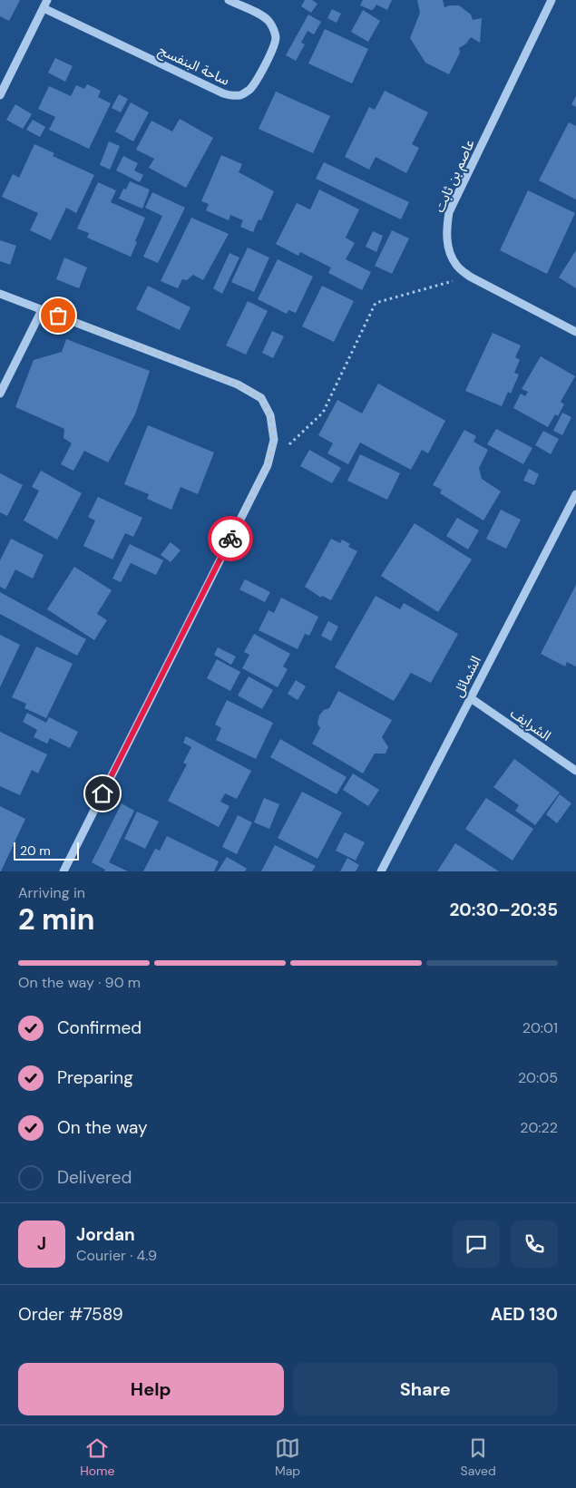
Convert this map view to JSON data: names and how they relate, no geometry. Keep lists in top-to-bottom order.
{
  "streets": {
    "street": [
      "ساحة البنفسج",
      "عاصم بن ثابت",
      "الشمائل",
      "الشرايف"
    ]
  },
  "crossings": [
    ["الشمائل", "الشرايف"]
  ],
  "scale_bar": "20 m",
  "page": {
    "scale": "20 m",
    "heading": ["2 min", "Arriving in", "20:30–20:35"],
    "panel": [
      "Jordan",
      "Courier · 4.9",
      "Order #7589",
      "AED 130"
    ],
    "bar": "On the way · 90 m",
    "list": [
      ["Confirmed", "20:01"],
      ["Preparing", "20:05"],
      ["On the way", "20:22"],
      "Delivered"
    ],
    "round": "J",
    "buttons": ["Help", "Share"],
    "tabs": ["Home", "Map", "Saved"]
  }
}
